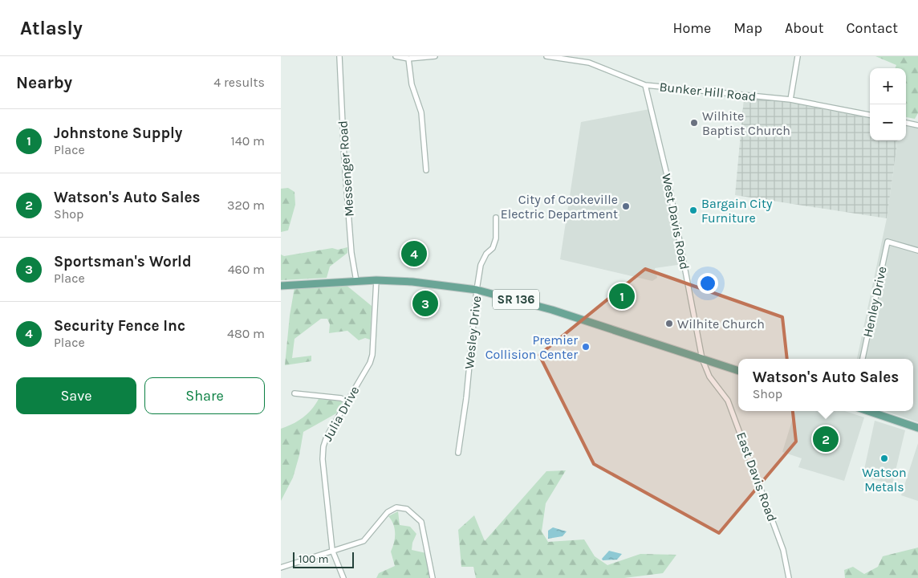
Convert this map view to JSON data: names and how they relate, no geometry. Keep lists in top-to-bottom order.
{
  "streets": {
    "main road": ["SR 136"],
    "street": [
      "Bunker Hill Road",
      "Messenger Road",
      "West Davis Road",
      "Henley Drive",
      "Wesley Drive",
      "Julia Drive",
      "East Davis Road"
    ]
  },
  "crossings": [
    ["Bunker Hill Road", "West Davis Road"],
    ["Messenger Road", "SR 136"],
    ["West Davis Road", "SR 136"],
    ["West Davis Road", "East Davis Road"],
    ["SR 136", "Wesley Drive"],
    ["SR 136", "Julia Drive"],
    ["SR 136", "East Davis Road"]
  ],
  "places": [
    "Wilhite Baptist Church",
    "City of Cookeville Electric Department",
    "Bargain City Furniture",
    "Wilhite Church",
    "Premier Collision Center",
    "Watson Metals"
  ],
  "scale_bar": "100 m",
  "page": {
    "header": "Atlasly",
    "nav": [
      "Home",
      "Map",
      "About",
      "Contact"
    ],
    "heading": ["Nearby", "4 results"],
    "map_buttons": ["+", "−"],
    "list": [
      {
        "mark": "1",
        "name": "Johnstone Supply",
        "note": "Place",
        "value": "140 m"
      },
      {
        "mark": "2",
        "name": "Watson's Auto Sales",
        "note": "Shop",
        "value": "320 m"
      },
      {
        "mark": "3",
        "name": "Sportsman's World",
        "note": "Place",
        "value": "460 m"
      },
      {
        "mark": "4",
        "name": "Security Fence Inc",
        "note": "Place",
        "value": "480 m"
      }
    ],
    "pins": [
      "4",
      "1",
      "3",
      "2"
    ],
    "popup": ["Watson's Auto Sales", "Shop"],
    "buttons": ["Save", "Share"],
    "scale": "100 m"
  }
}
